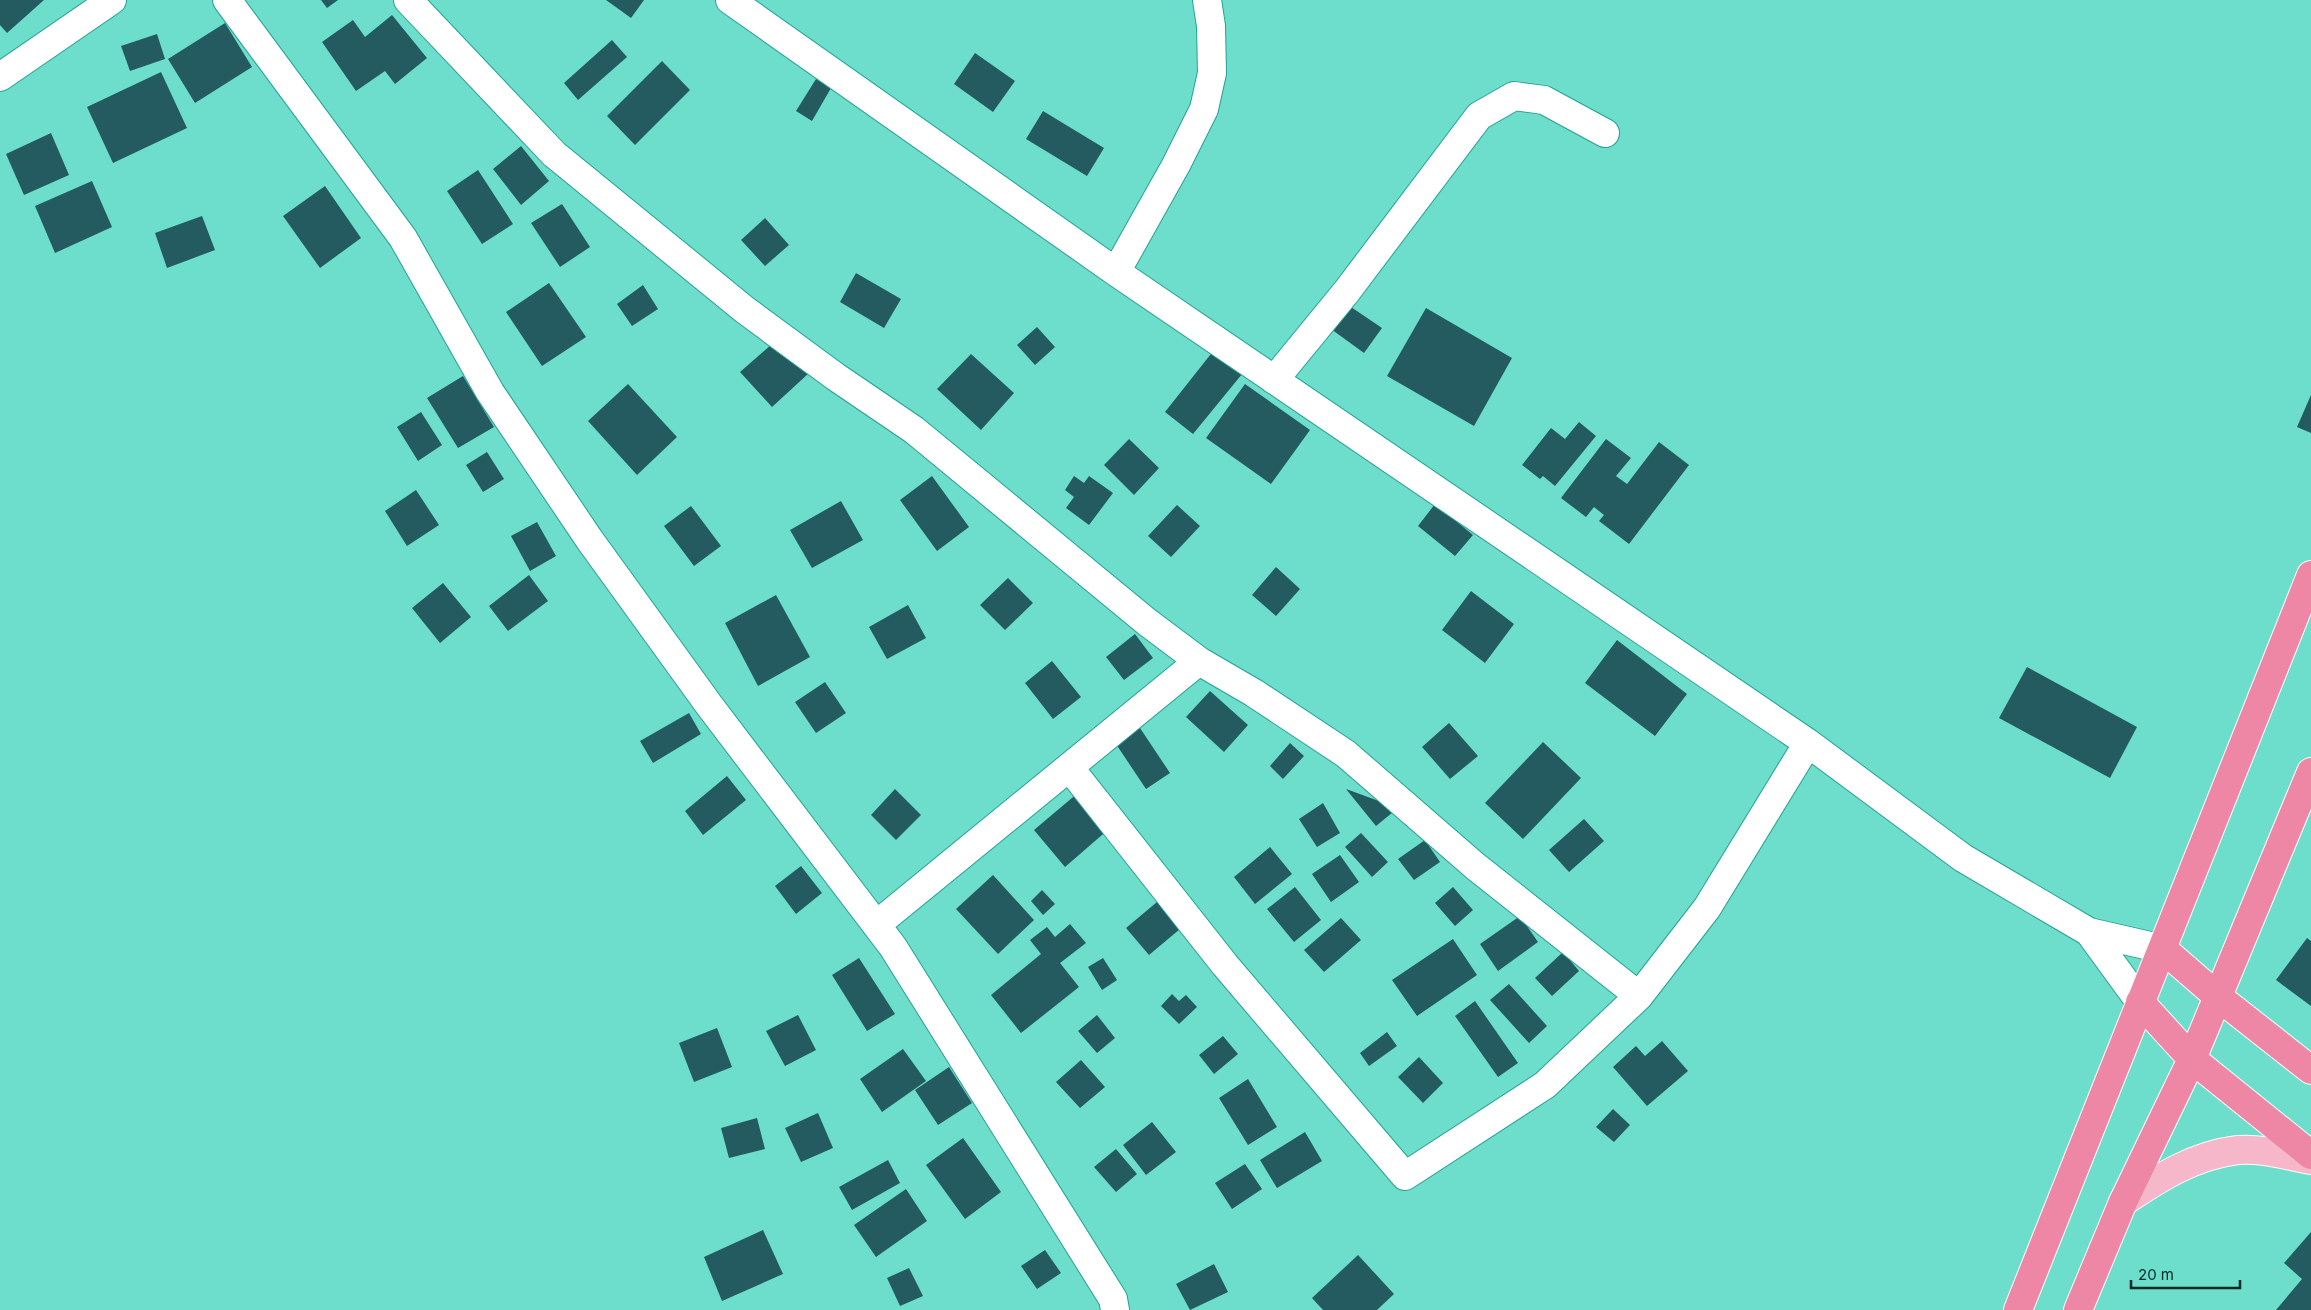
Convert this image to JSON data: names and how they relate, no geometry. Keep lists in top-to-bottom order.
{
  "scale_bar": "20 m"
}
